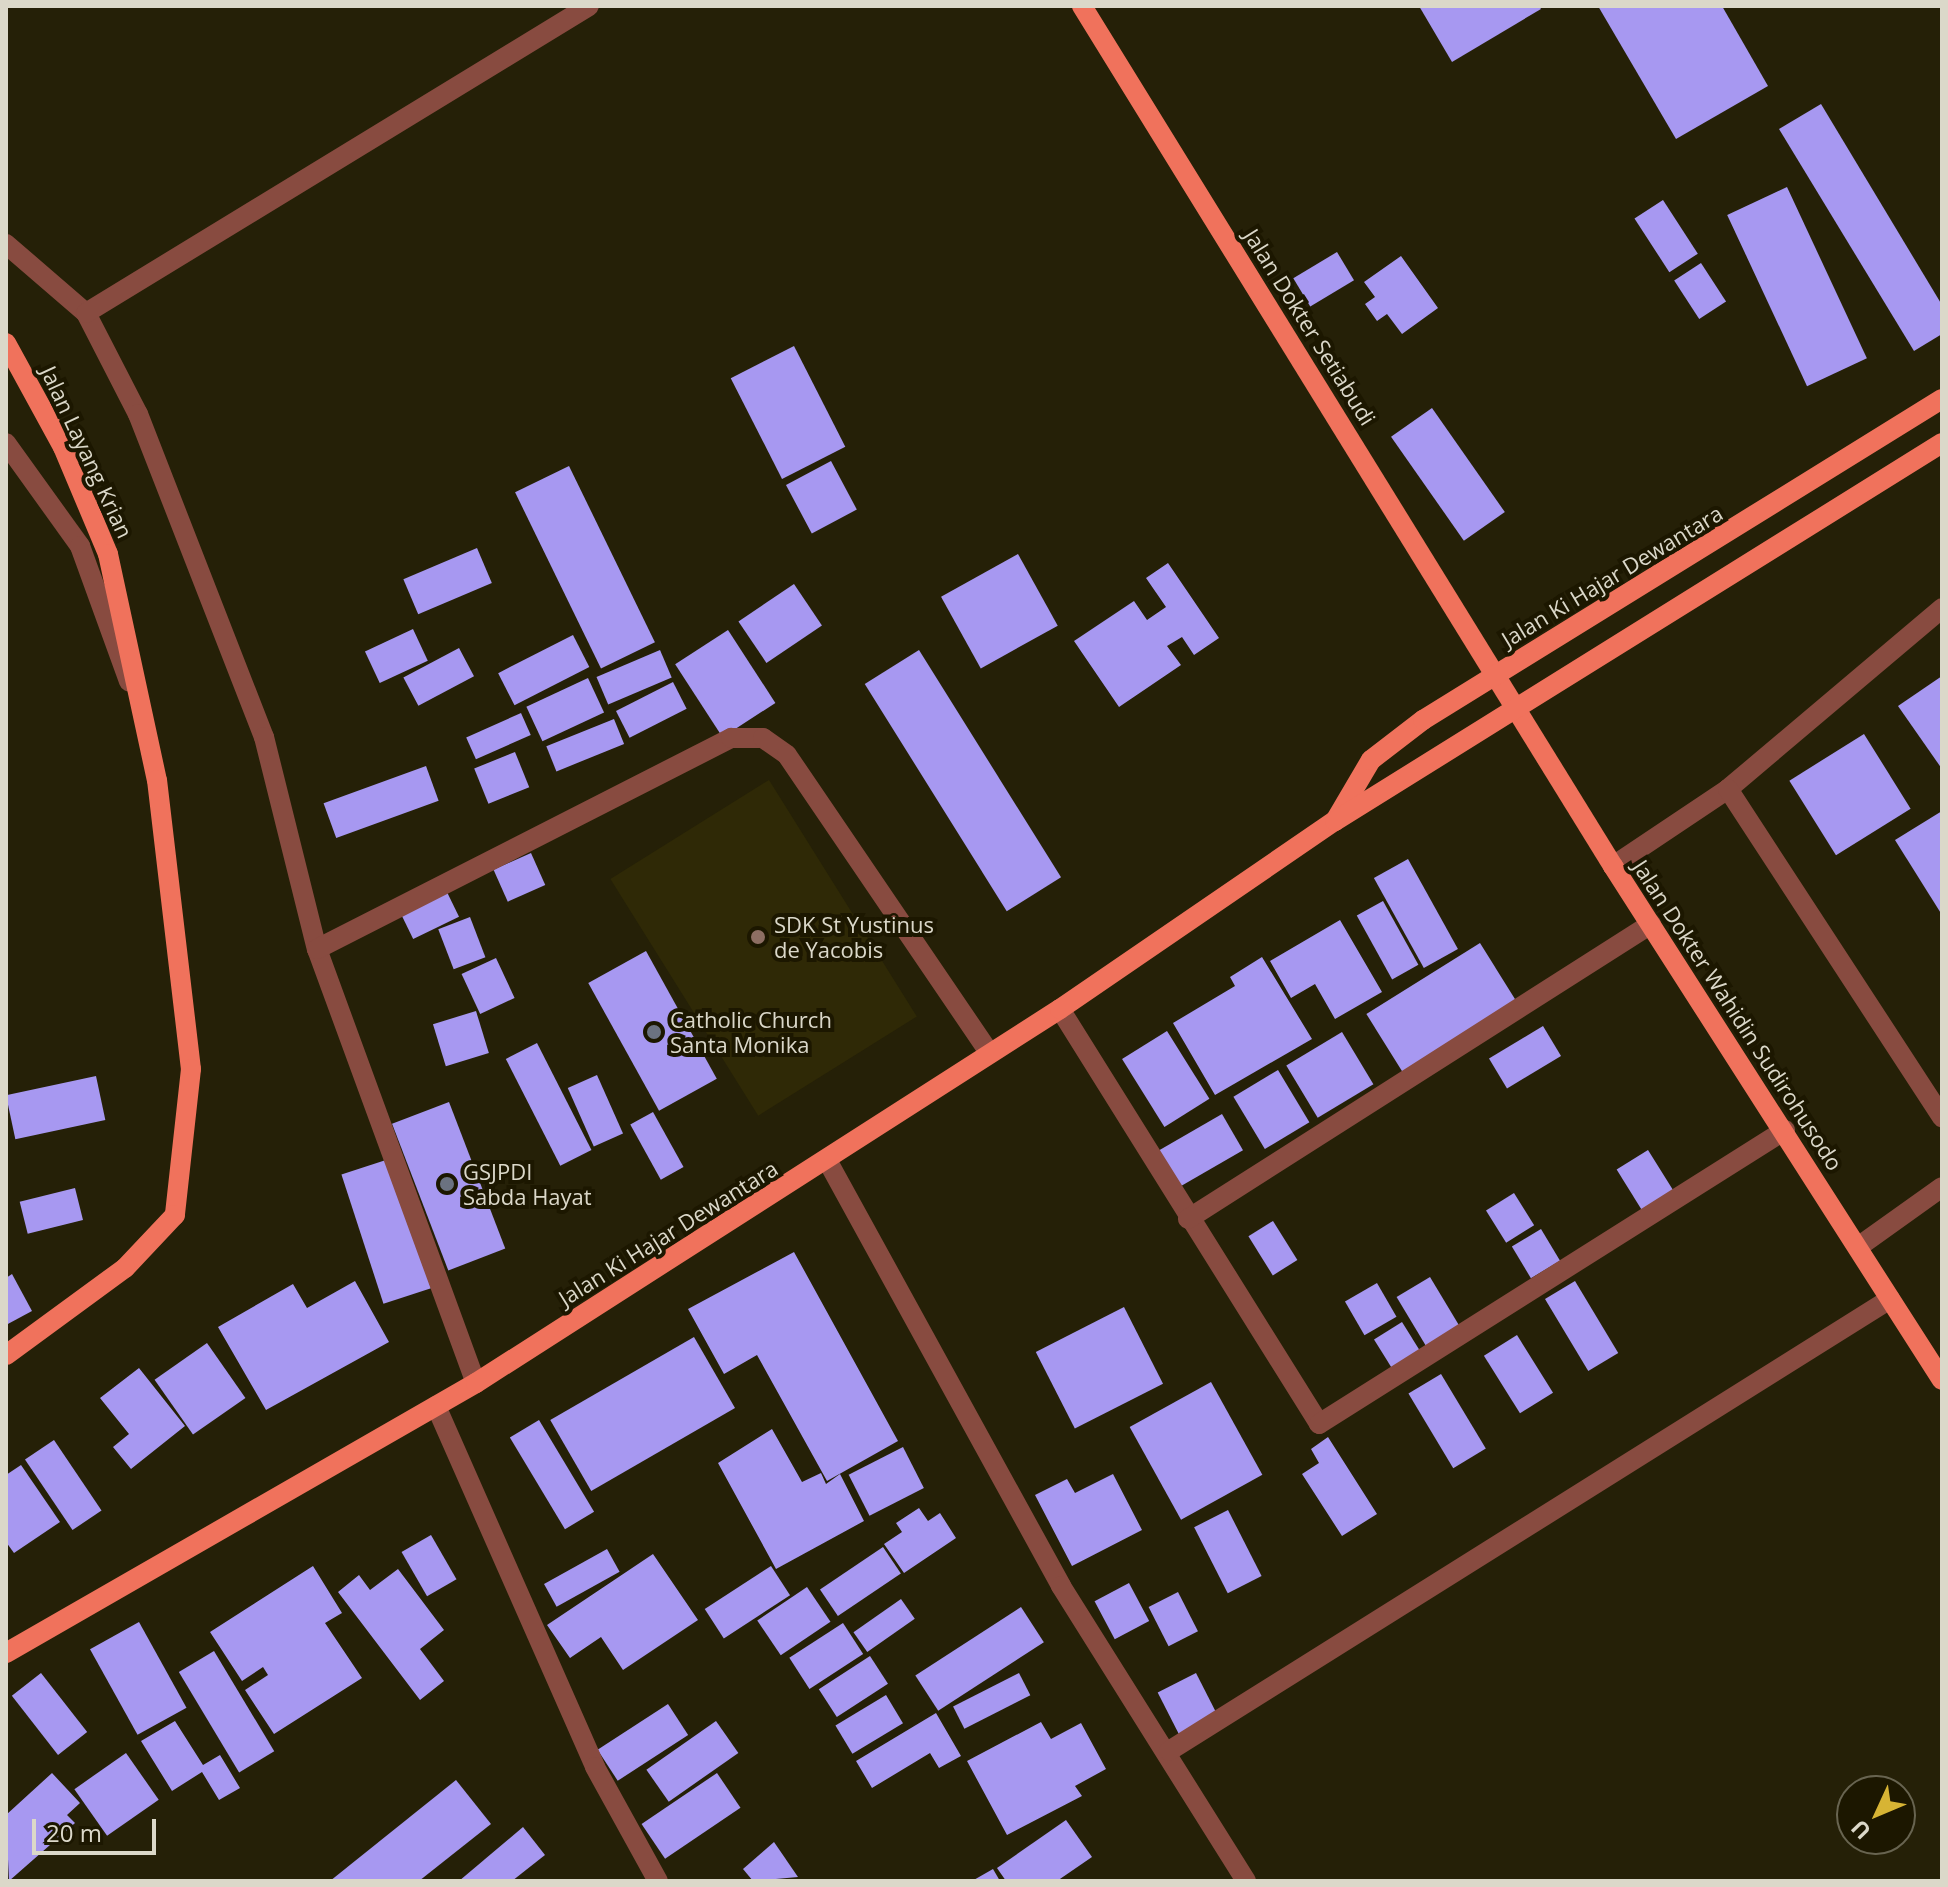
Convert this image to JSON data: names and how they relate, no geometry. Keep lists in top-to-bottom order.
{
  "streets": {
    "main road": [
      "Jalan Dokter Setiabudi",
      "Jalan Layang Krian",
      "Jalan Ki Hajar Dewantara",
      "Jalan Dokter Wahidin Sudirohusodo"
    ]
  },
  "crossings": [
    ["Jalan Dokter Setiabudi", "Jalan Ki Hajar Dewantara"],
    ["Jalan Dokter Setiabudi", "Jalan Dokter Wahidin Sudirohusodo"],
    ["Jalan Ki Hajar Dewantara", "Jalan Dokter Wahidin Sudirohusodo"]
  ],
  "places": ["SDK St Yustinus de Yacobis", "Catholic Church Santa Monika", "GSJPDI Sabda Hayat"],
  "scale_bar": "20 m",
  "north": "bottom left"
}
